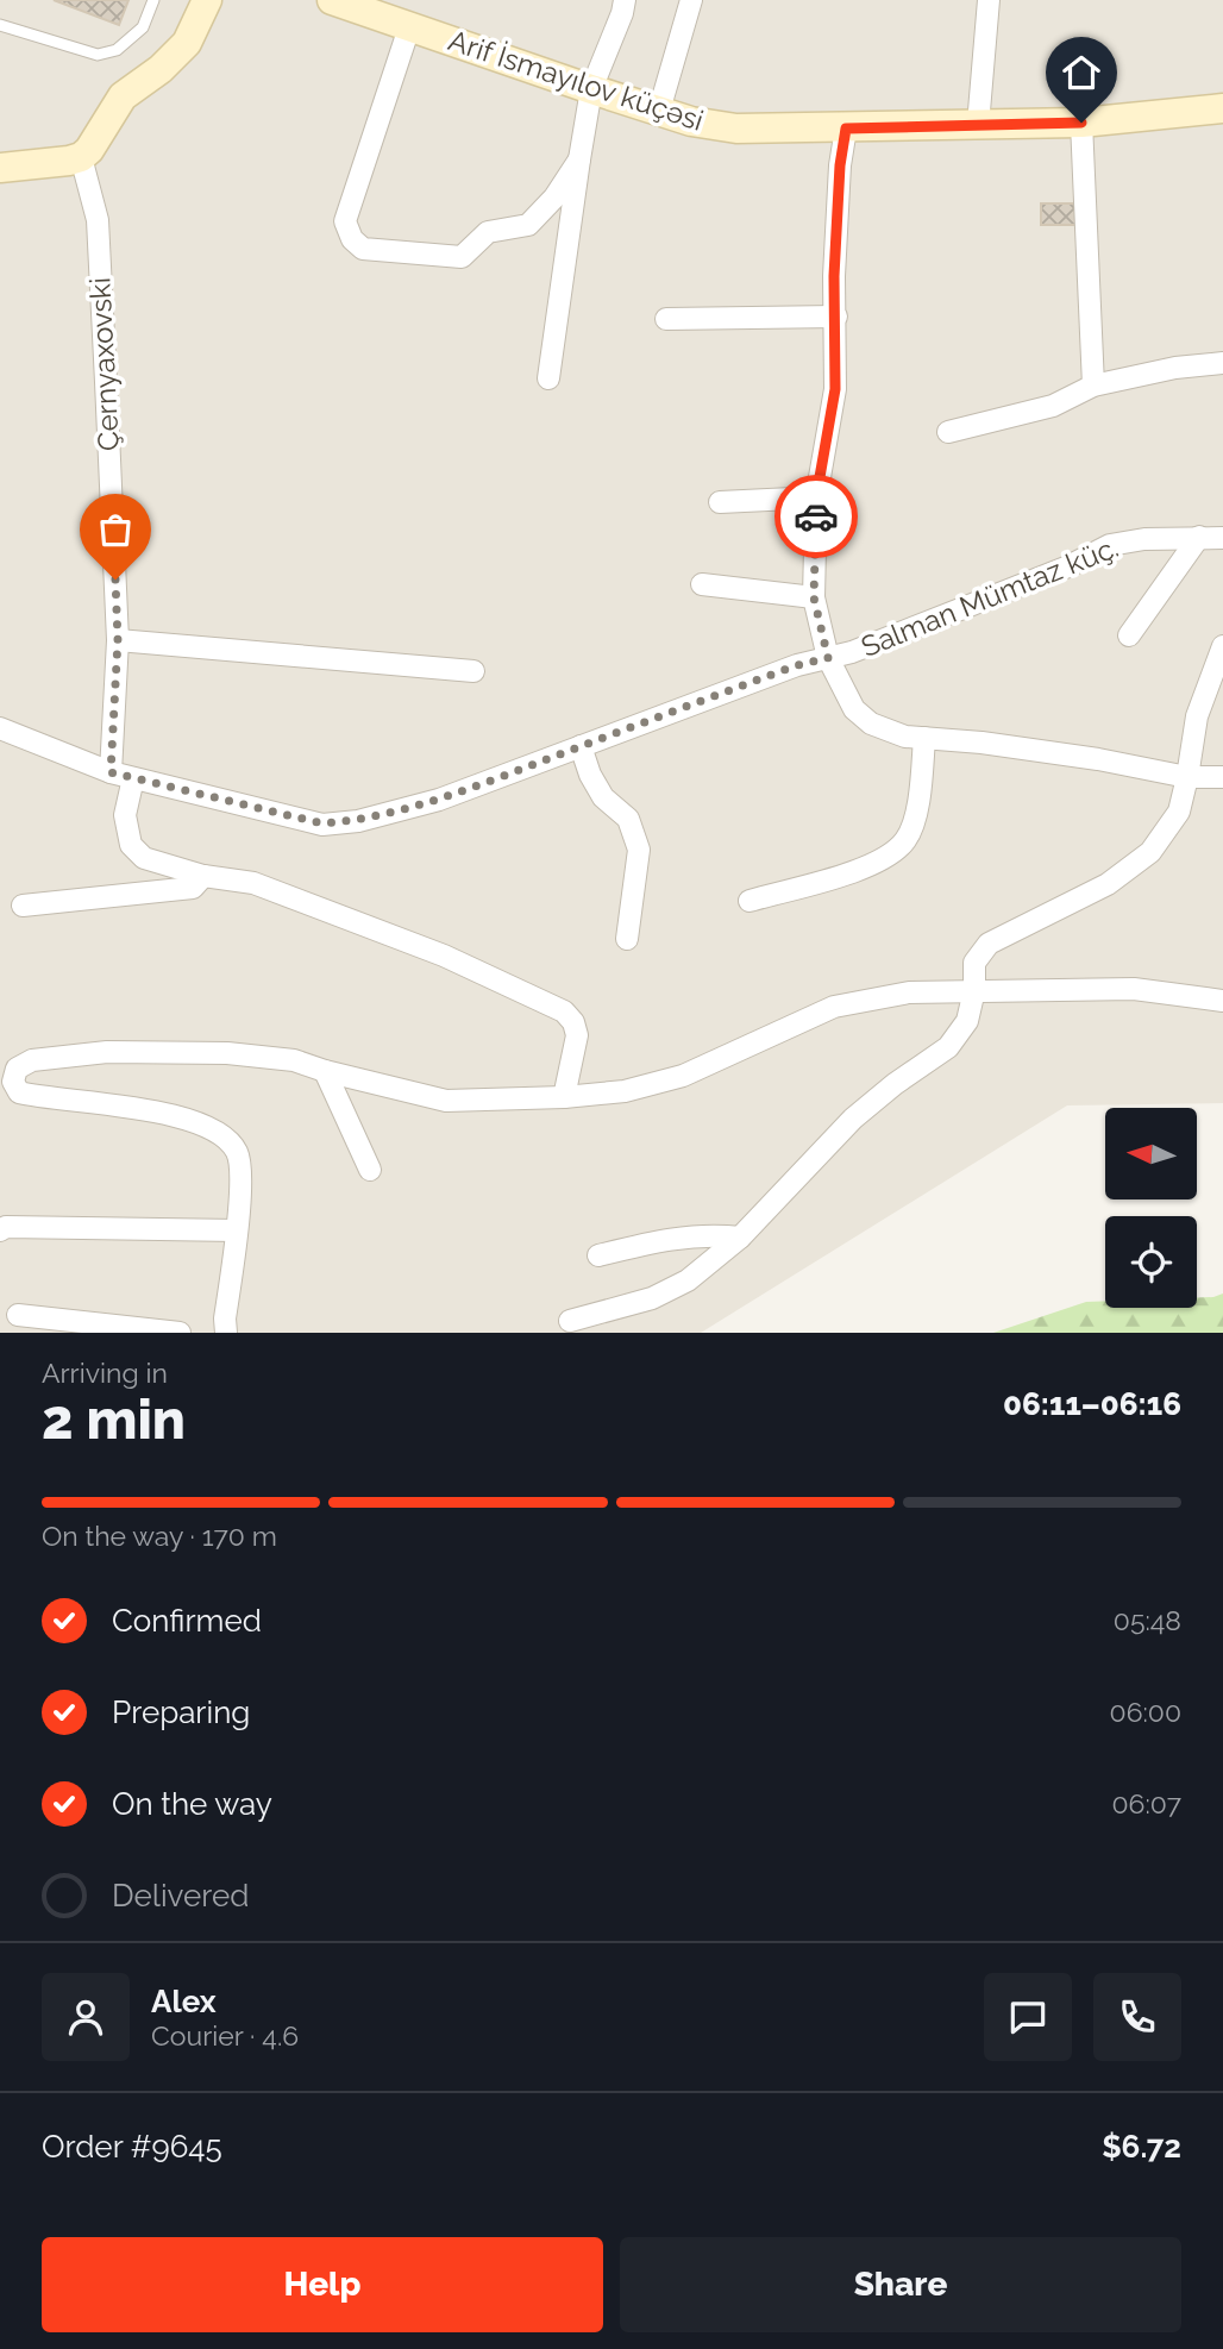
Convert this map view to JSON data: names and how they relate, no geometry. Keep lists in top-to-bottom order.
{
  "streets": {
    "street": ["Arif İsmayılov küçəsi", "Çernyaxovski", "Salman Mümtaz küç."]
  },
  "crossings": [
    ["Çernyaxovski", "Salman Mümtaz küç."]
  ],
  "north": "left",
  "page": {
    "heading": ["2 min", "Arriving in", "06:11–06:16"],
    "panel": [
      "Alex",
      "Courier · 4.6",
      "Order #9645",
      "$6.72"
    ],
    "bar": "On the way · 170 m",
    "list": [
      ["Confirmed", "05:48"],
      ["Preparing", "06:00"],
      ["On the way", "06:07"],
      "Delivered"
    ],
    "buttons": ["Help", "Share"]
  }
}
